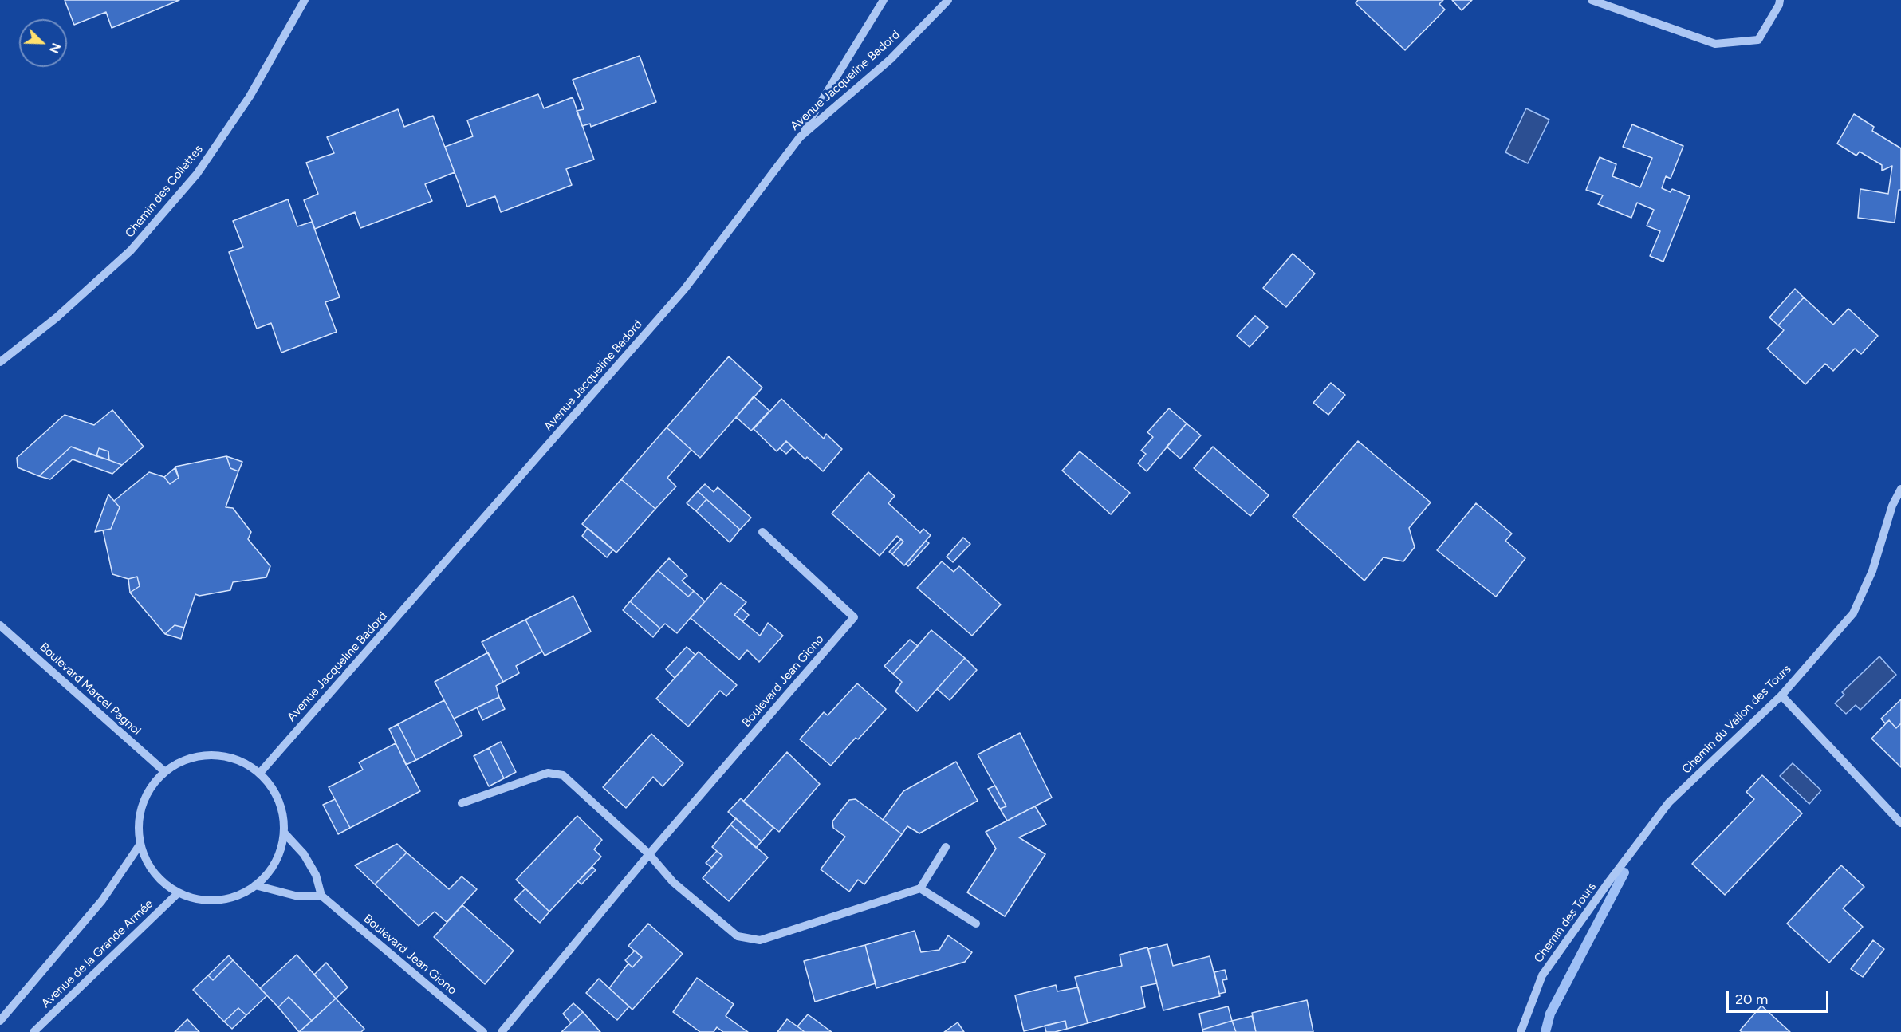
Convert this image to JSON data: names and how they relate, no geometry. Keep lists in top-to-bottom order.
{
  "streets": {
    "street": [
      "Avenue Jacqueline Badord",
      "Chemin des Collettes",
      "Boulevard Jean Giono",
      "Boulevard Marcel Pagnol",
      "Chemin du Vallon des Tours",
      "Chemin des Tours",
      "Avenue de la Grande Armée"
    ]
  },
  "crossings": [
    ["Avenue Jacqueline Badord", "Boulevard Marcel Pagnol"],
    ["Avenue Jacqueline Badord", "Avenue de la Grande Armée"],
    ["Boulevard Marcel Pagnol", "Avenue de la Grande Armée"],
    ["Chemin du Vallon des Tours", "Chemin des Tours"]
  ],
  "scale_bar": "20 m",
  "north": "bottom right"
}
